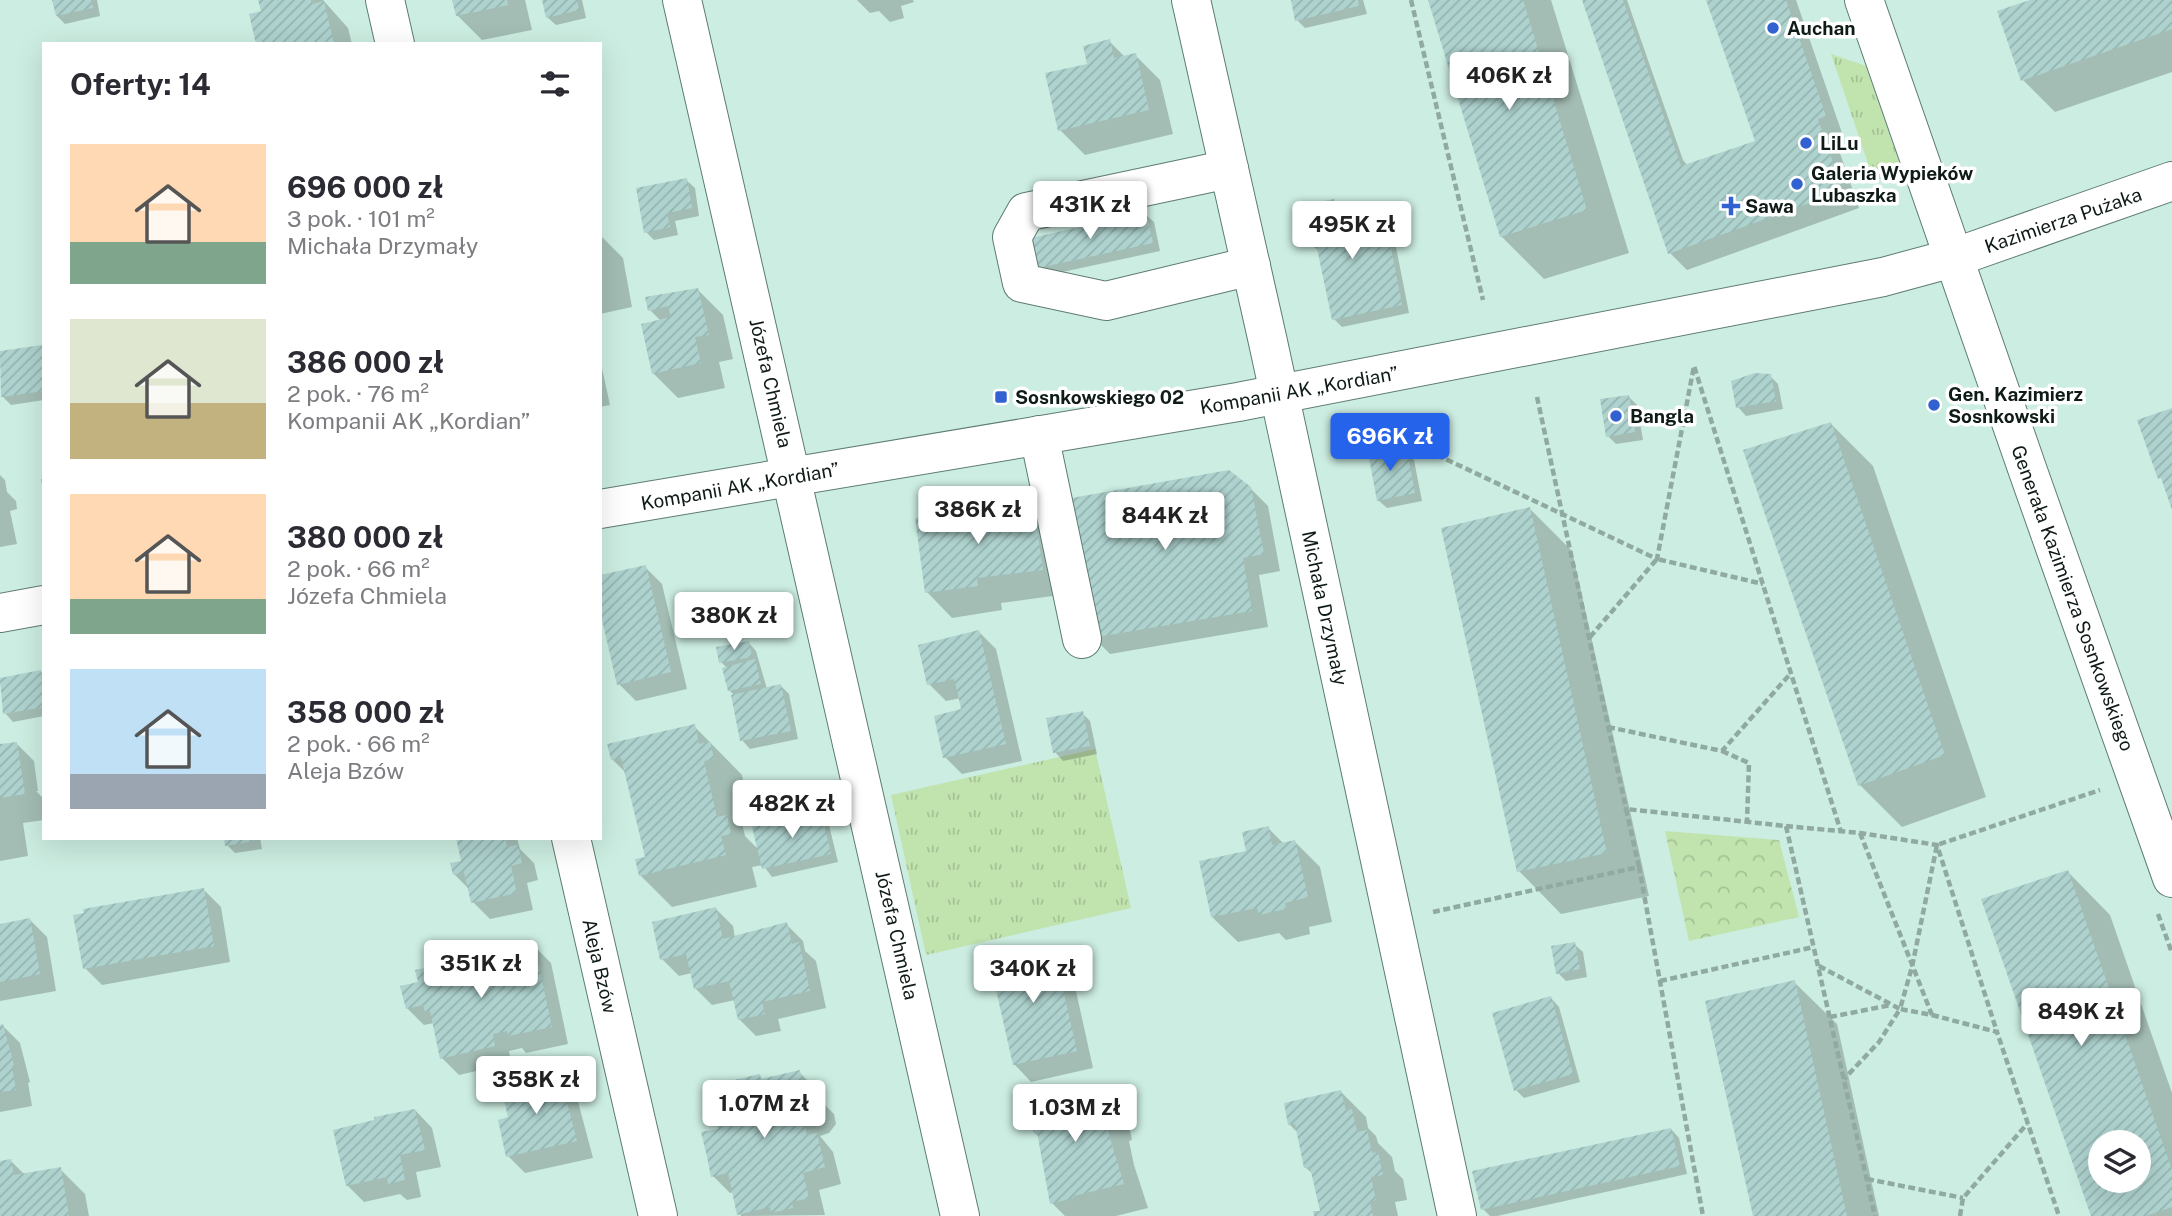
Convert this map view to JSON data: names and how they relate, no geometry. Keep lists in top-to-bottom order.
{
  "streets": {
    "street": [
      "Kazimierza Pużaka",
      "Józefa Chmiela",
      "Kompanii AK „Kordian”",
      "Generała Kazimierza Sosnkowskiego",
      "Michała Drzymały",
      "Aleja Bzów"
    ]
  },
  "crossings": [
    ["Kazimierza Pużaka", "Kompanii AK „Kordian”"],
    ["Kazimierza Pużaka", "Generała Kazimierza Sosnkowskiego"],
    ["Józefa Chmiela", "Kompanii AK „Kordian”"],
    ["Kompanii AK „Kordian”", "Generała Kazimierza Sosnkowskiego"],
    ["Kompanii AK „Kordian”", "Michała Drzymały"]
  ],
  "places": {
    "other": [
      "Auchan",
      "LiLu",
      "Galeria Wypieków Lubaszka",
      "Gen. Kazimierz Sosnkowski",
      "Bangla"
    ],
    "health": ["Sawa"],
    "transit": ["Sosnkowskiego 02"]
  },
  "page": {
    "heading": "Oferty: 14",
    "price": [
      "406K zł",
      "431K zł",
      "495K zł",
      "696K zł",
      "386K zł",
      "844K zł",
      "380K zł",
      "482K zł",
      "351K zł",
      "340K zł",
      "849K zł",
      "358K zł",
      "1.07M zł",
      "1.03M zł"
    ],
    "list": [
      {
        "name": "696 000 zł",
        "note": "3 pok. · 101 m² · Michała Drzymały"
      },
      {
        "name": "386 000 zł",
        "note": "2 pok. · 76 m² · Kompanii AK „Kordian”"
      },
      {
        "name": "380 000 zł",
        "note": "2 pok. · 66 m² · Józefa Chmiela"
      },
      {
        "name": "358 000 zł",
        "note": "2 pok. · 66 m² · Aleja Bzów"
      }
    ]
  }
}
